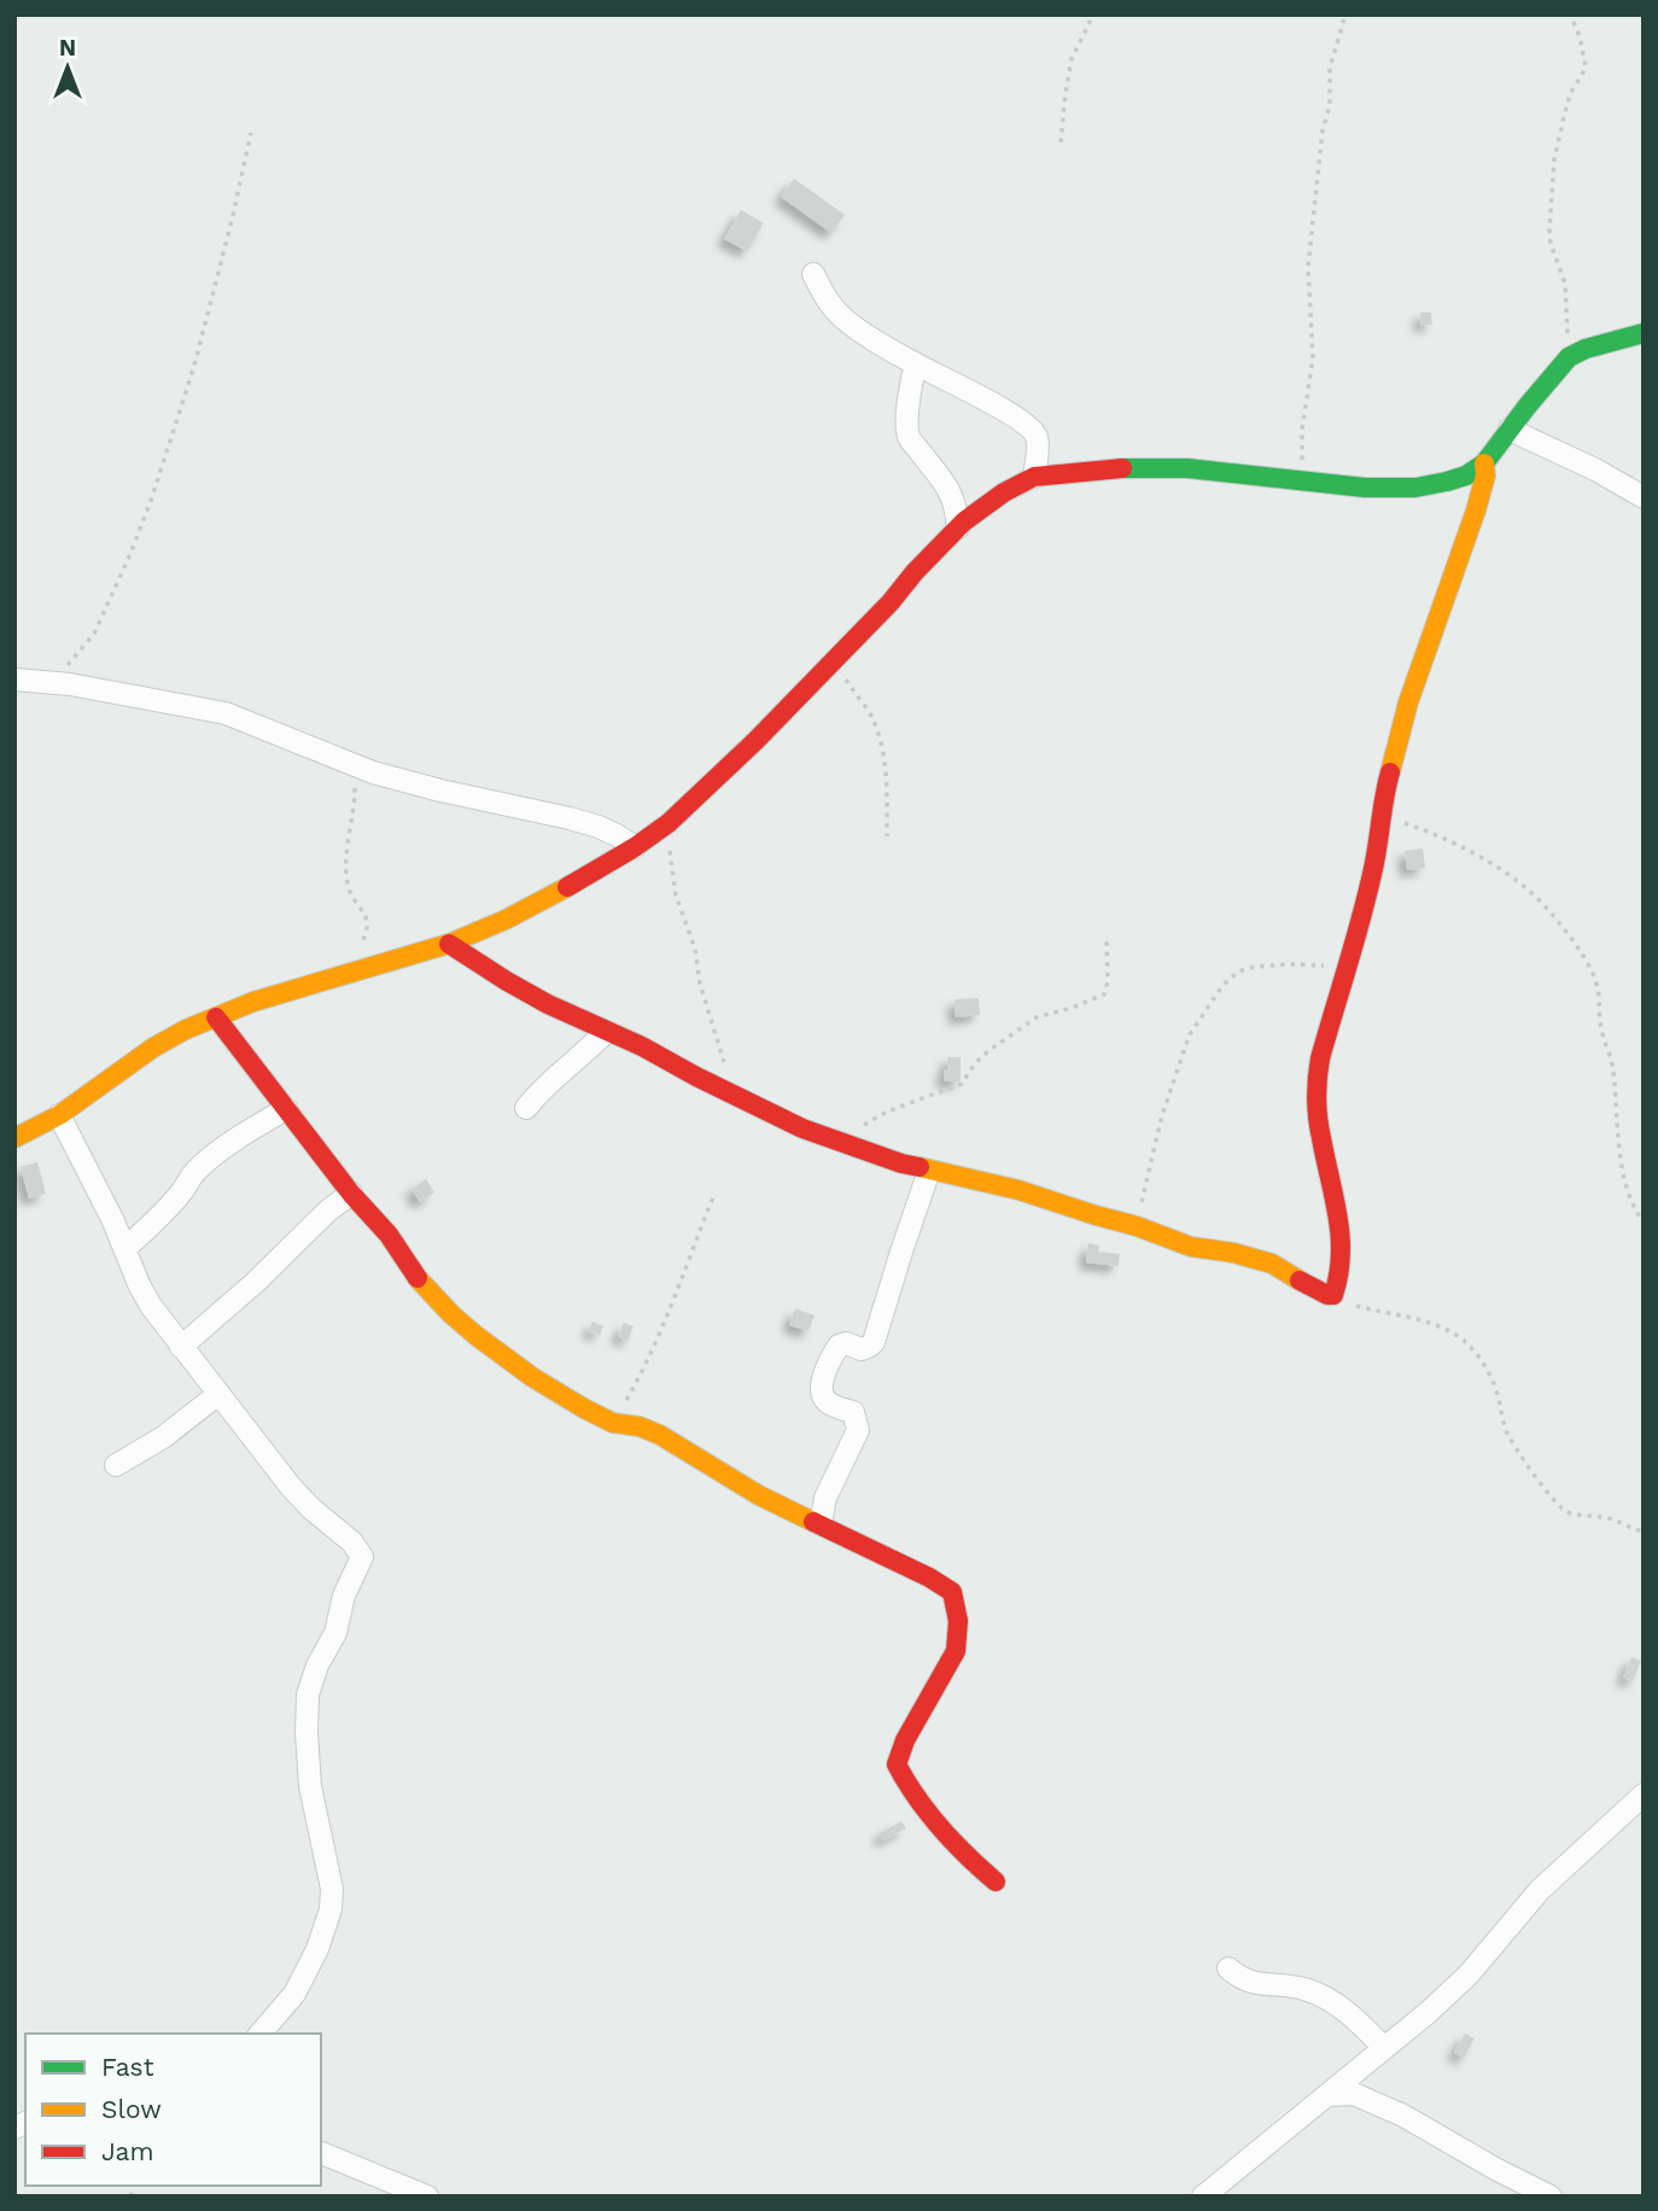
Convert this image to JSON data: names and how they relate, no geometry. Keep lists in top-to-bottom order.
{
  "legend": ["Fast", "Slow", "Jam"],
  "north": "top"
}
